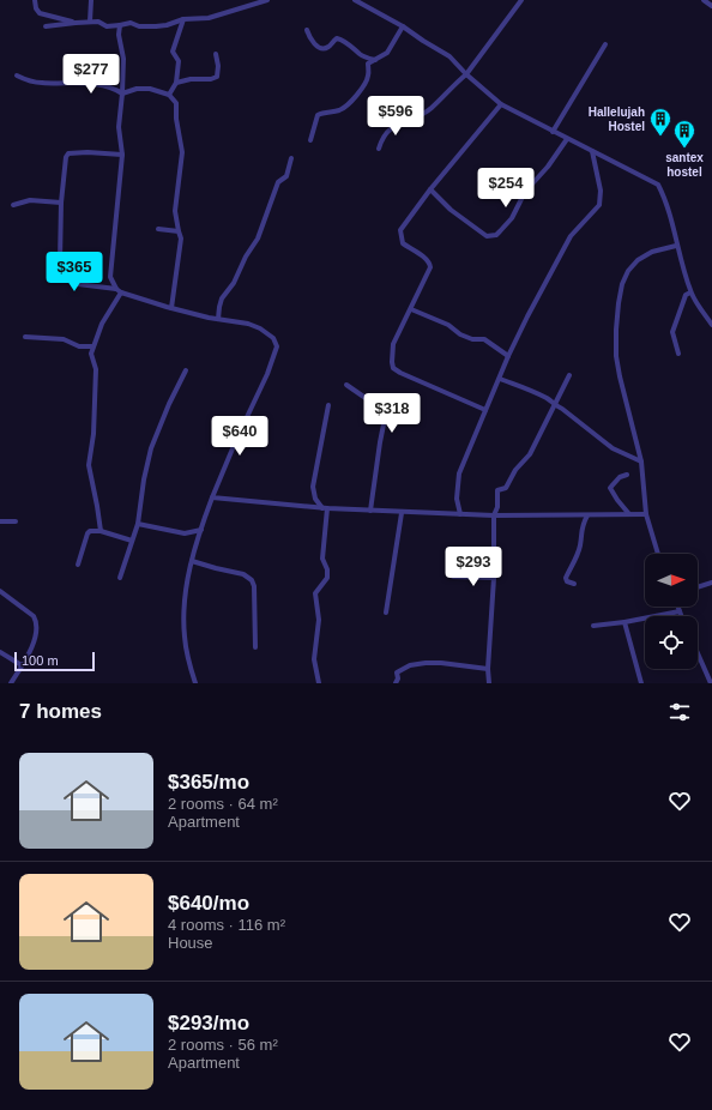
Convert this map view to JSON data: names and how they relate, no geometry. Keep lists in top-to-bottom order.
{
  "places": {
    "building": ["Hallelujah Hostel", "santex hostel"]
  },
  "scale_bar": "100 m",
  "north": "right",
  "page": {
    "price": [
      "$277",
      "$596",
      "$254",
      "$365",
      "$318",
      "$640",
      "$293"
    ],
    "scale": "100 m",
    "heading": "7 homes",
    "list": [
      {
        "name": "$365/mo",
        "note": "2 rooms · 64 m² · Apartment"
      },
      {
        "name": "$640/mo",
        "note": "4 rooms · 116 m² · House"
      },
      {
        "name": "$293/mo",
        "note": "2 rooms · 56 m² · Apartment"
      }
    ]
  }
}
